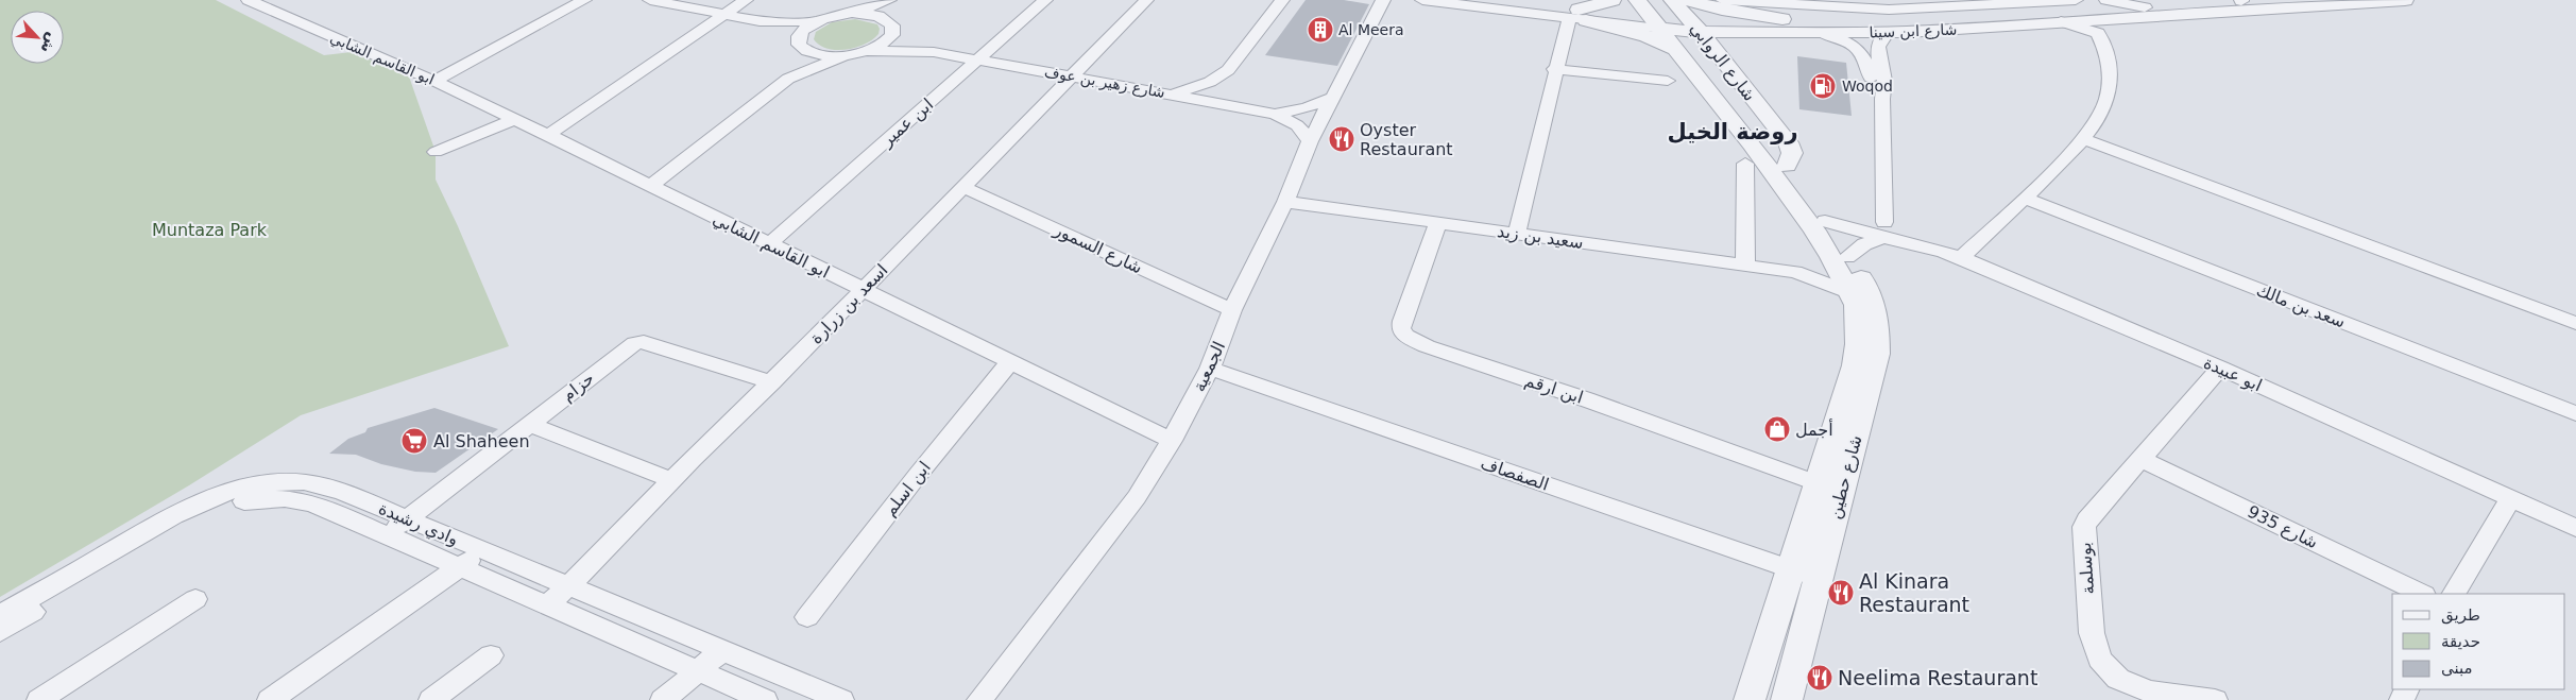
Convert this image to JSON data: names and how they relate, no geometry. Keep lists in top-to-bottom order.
{
  "streets": {
    "street": [
      "شارع ابن سينا",
      "ابو القاسم الشابي",
      "شارع الروابي",
      "شارع زهير بن عوف",
      "ابن عمير",
      "سعيد بن زيد",
      "شارع السمور",
      "اسعد بن زرارة",
      "سعد بن مالك",
      "الجمعية",
      "ابو عبيدة",
      "حزام",
      "ابن ارقم",
      "الصفصاف",
      "شارع حطين",
      "ابن اسلم",
      "وادي رشيدة",
      "شارع 935",
      "بوسلمة"
    ]
  },
  "crossings": [
    ["شارع ابن سينا", "شارع الروابي"],
    ["ابو القاسم الشابي", "ابن عمير"],
    ["ابو القاسم الشابي", "اسعد بن زرارة"],
    ["ابو القاسم الشابي", "الجمعية"],
    ["ابو القاسم الشابي", "ابن اسلم"],
    ["شارع الروابي", "سعيد بن زيد"],
    ["شارع الروابي", "ابو عبيدة"],
    ["شارع الروابي", "شارع حطين"],
    ["شارع زهير بن عوف", "ابن عمير"],
    ["شارع زهير بن عوف", "اسعد بن زرارة"],
    ["شارع زهير بن عوف", "الجمعية"],
    ["سعيد بن زيد", "الجمعية"],
    ["سعيد بن زيد", "ابن ارقم"],
    ["سعيد بن زيد", "شارع حطين"],
    ["شارع السمور", "اسعد بن زرارة"],
    ["شارع السمور", "الجمعية"],
    ["اسعد بن زرارة", "حزام"],
    ["اسعد بن زرارة", "وادي رشيدة"],
    ["الجمعية", "الصفصاف"],
    ["ابو عبيدة", "بوسلمة"],
    ["حزام", "وادي رشيدة"],
    ["ابن ارقم", "شارع حطين"],
    ["الصفصاف", "شارع حطين"],
    ["شارع 935", "بوسلمة"]
  ],
  "districts": ["روضة الخيل"],
  "parks": ["Muntaza Park"],
  "places": {
    "building": ["Al Meera"],
    "fuel station": ["Woqod"],
    "restaurant": ["Oyster Restaurant", "Al Kinara Restaurant", "Neelima Restaurant"],
    "shop": ["أجمل"],
    "supermarket": ["Al Shaheen"]
  },
  "legend": ["طريق", "حديقة", "مبنى"],
  "north": "bottom right"
}
